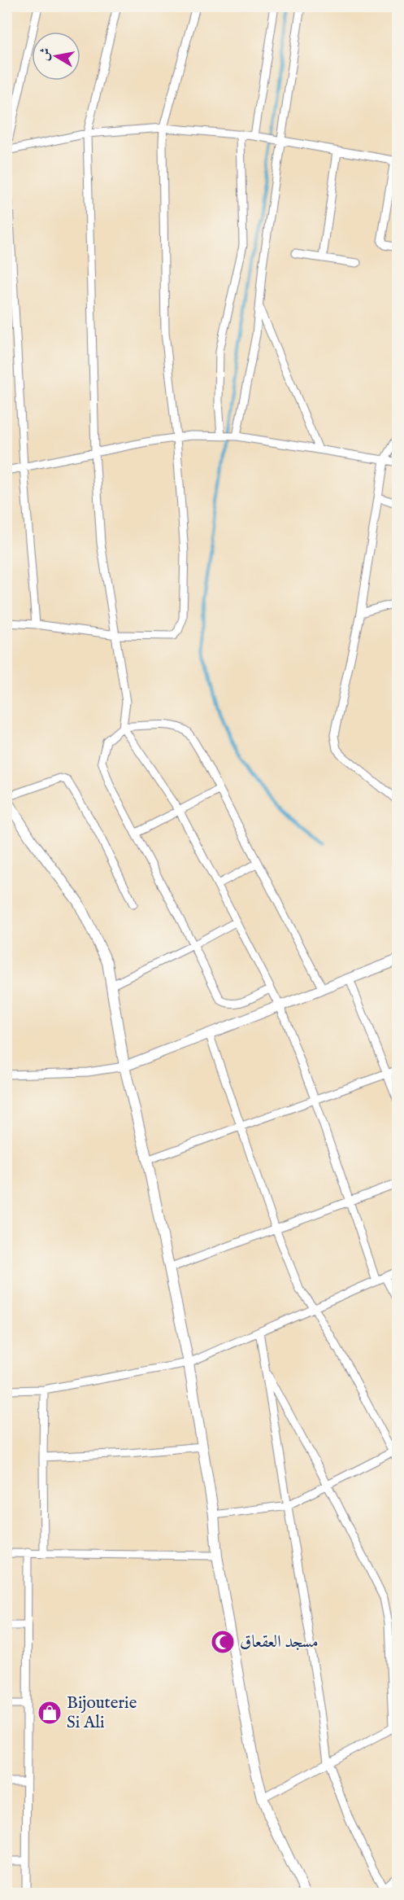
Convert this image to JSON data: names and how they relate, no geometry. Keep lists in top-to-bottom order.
{
  "places": {
    "mosque": ["مسجد العقعاق"],
    "shop": ["Bijouterie Si Ali"]
  },
  "north": "left"
}
